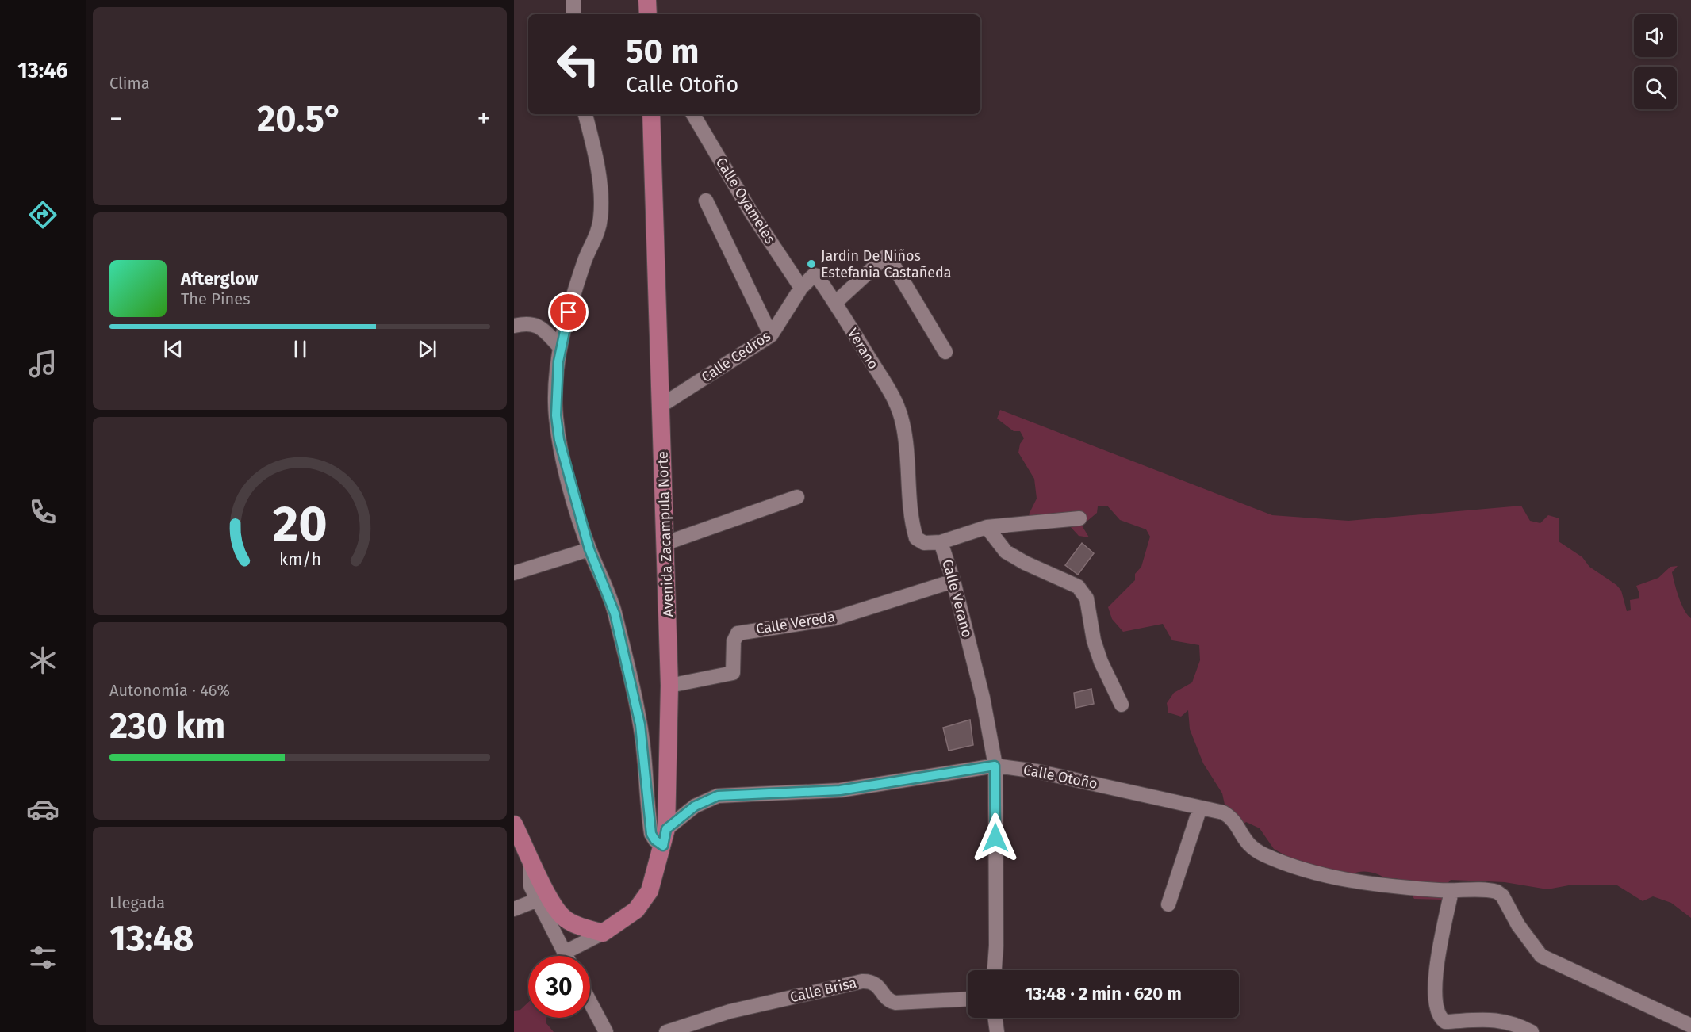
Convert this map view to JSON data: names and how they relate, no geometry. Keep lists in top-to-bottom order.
{
  "streets": {
    "main road": ["Avenida Zacampula Norte"],
    "street": [
      "Calle Oyameles",
      "Verano",
      "Calle Cedros",
      "Calle Verano",
      "Calle Vereda",
      "Calle Otoño",
      "Calle Brisa"
    ]
  },
  "crossings": [
    ["Calle Oyameles", "Calle Cedros"],
    ["Verano", "Calle Cedros"],
    ["Verano", "Calle Verano"],
    ["Calle Cedros", "Avenida Zacampula Norte"],
    ["Avenida Zacampula Norte", "Calle Vereda"],
    ["Avenida Zacampula Norte", "Calle Otoño"],
    ["Calle Verano", "Calle Vereda"],
    ["Calle Verano", "Calle Otoño"]
  ],
  "places": ["Jardin De Niños Estefania Castañeda"],
  "page": {
    "tabs": "13:46",
    "tile": [
      "Clima",
      ["Autonomía · 46%", "230 km"],
      ["Llegada", "13:48"]
    ],
    "turn": ["50 m", "Calle Otoño"],
    "heat": ["−", "20.5°", "+"],
    "song": ["Afterglow", "The Pines"],
    "limit": "30",
    "trip": "13:48 · 2 min · 620 m",
    "gauge": ["20", "km/h"]
  }
}
